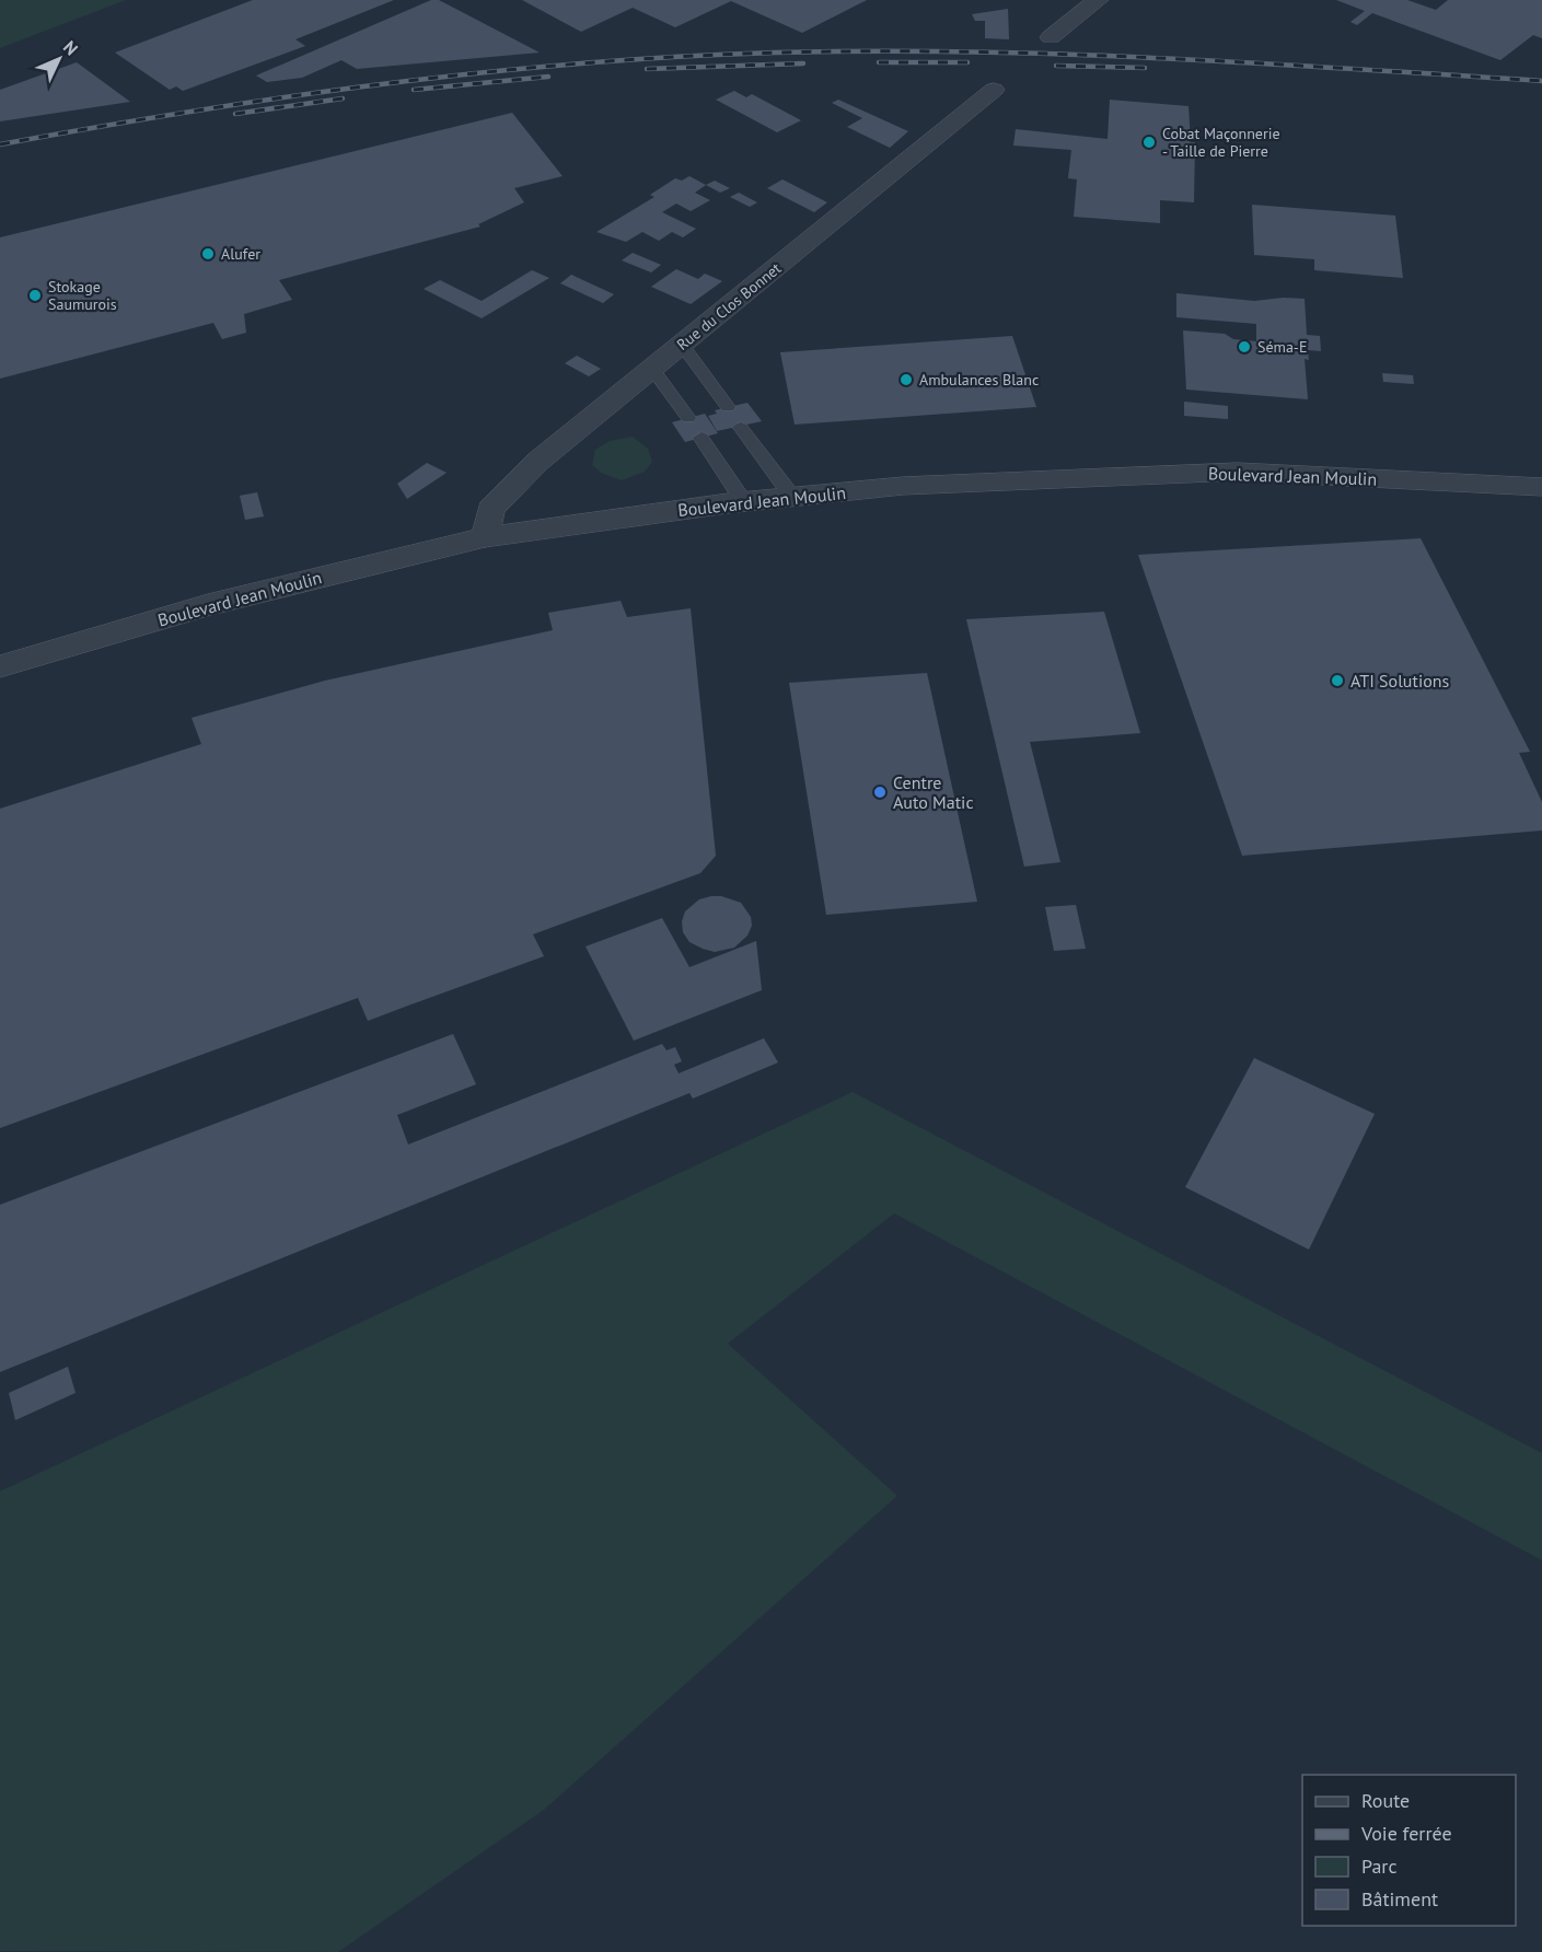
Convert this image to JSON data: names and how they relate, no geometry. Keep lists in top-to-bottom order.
{
  "streets": {
    "street": ["Rue du Clos Bonnet", "Boulevard Jean Moulin"]
  },
  "crossings": [
    ["Rue du Clos Bonnet", "Boulevard Jean Moulin"]
  ],
  "places": [
    "Cobat Maçonnerie - Taille de Pierre",
    "Alufer",
    "Stokage Saumurois",
    "Séma-E",
    "Ambulances Blanc",
    "ATI Solutions",
    "Centre Auto Matic"
  ],
  "legend": [
    "Route",
    "Voie ferrée",
    "Parc",
    "Bâtiment"
  ],
  "north": "top right"
}
